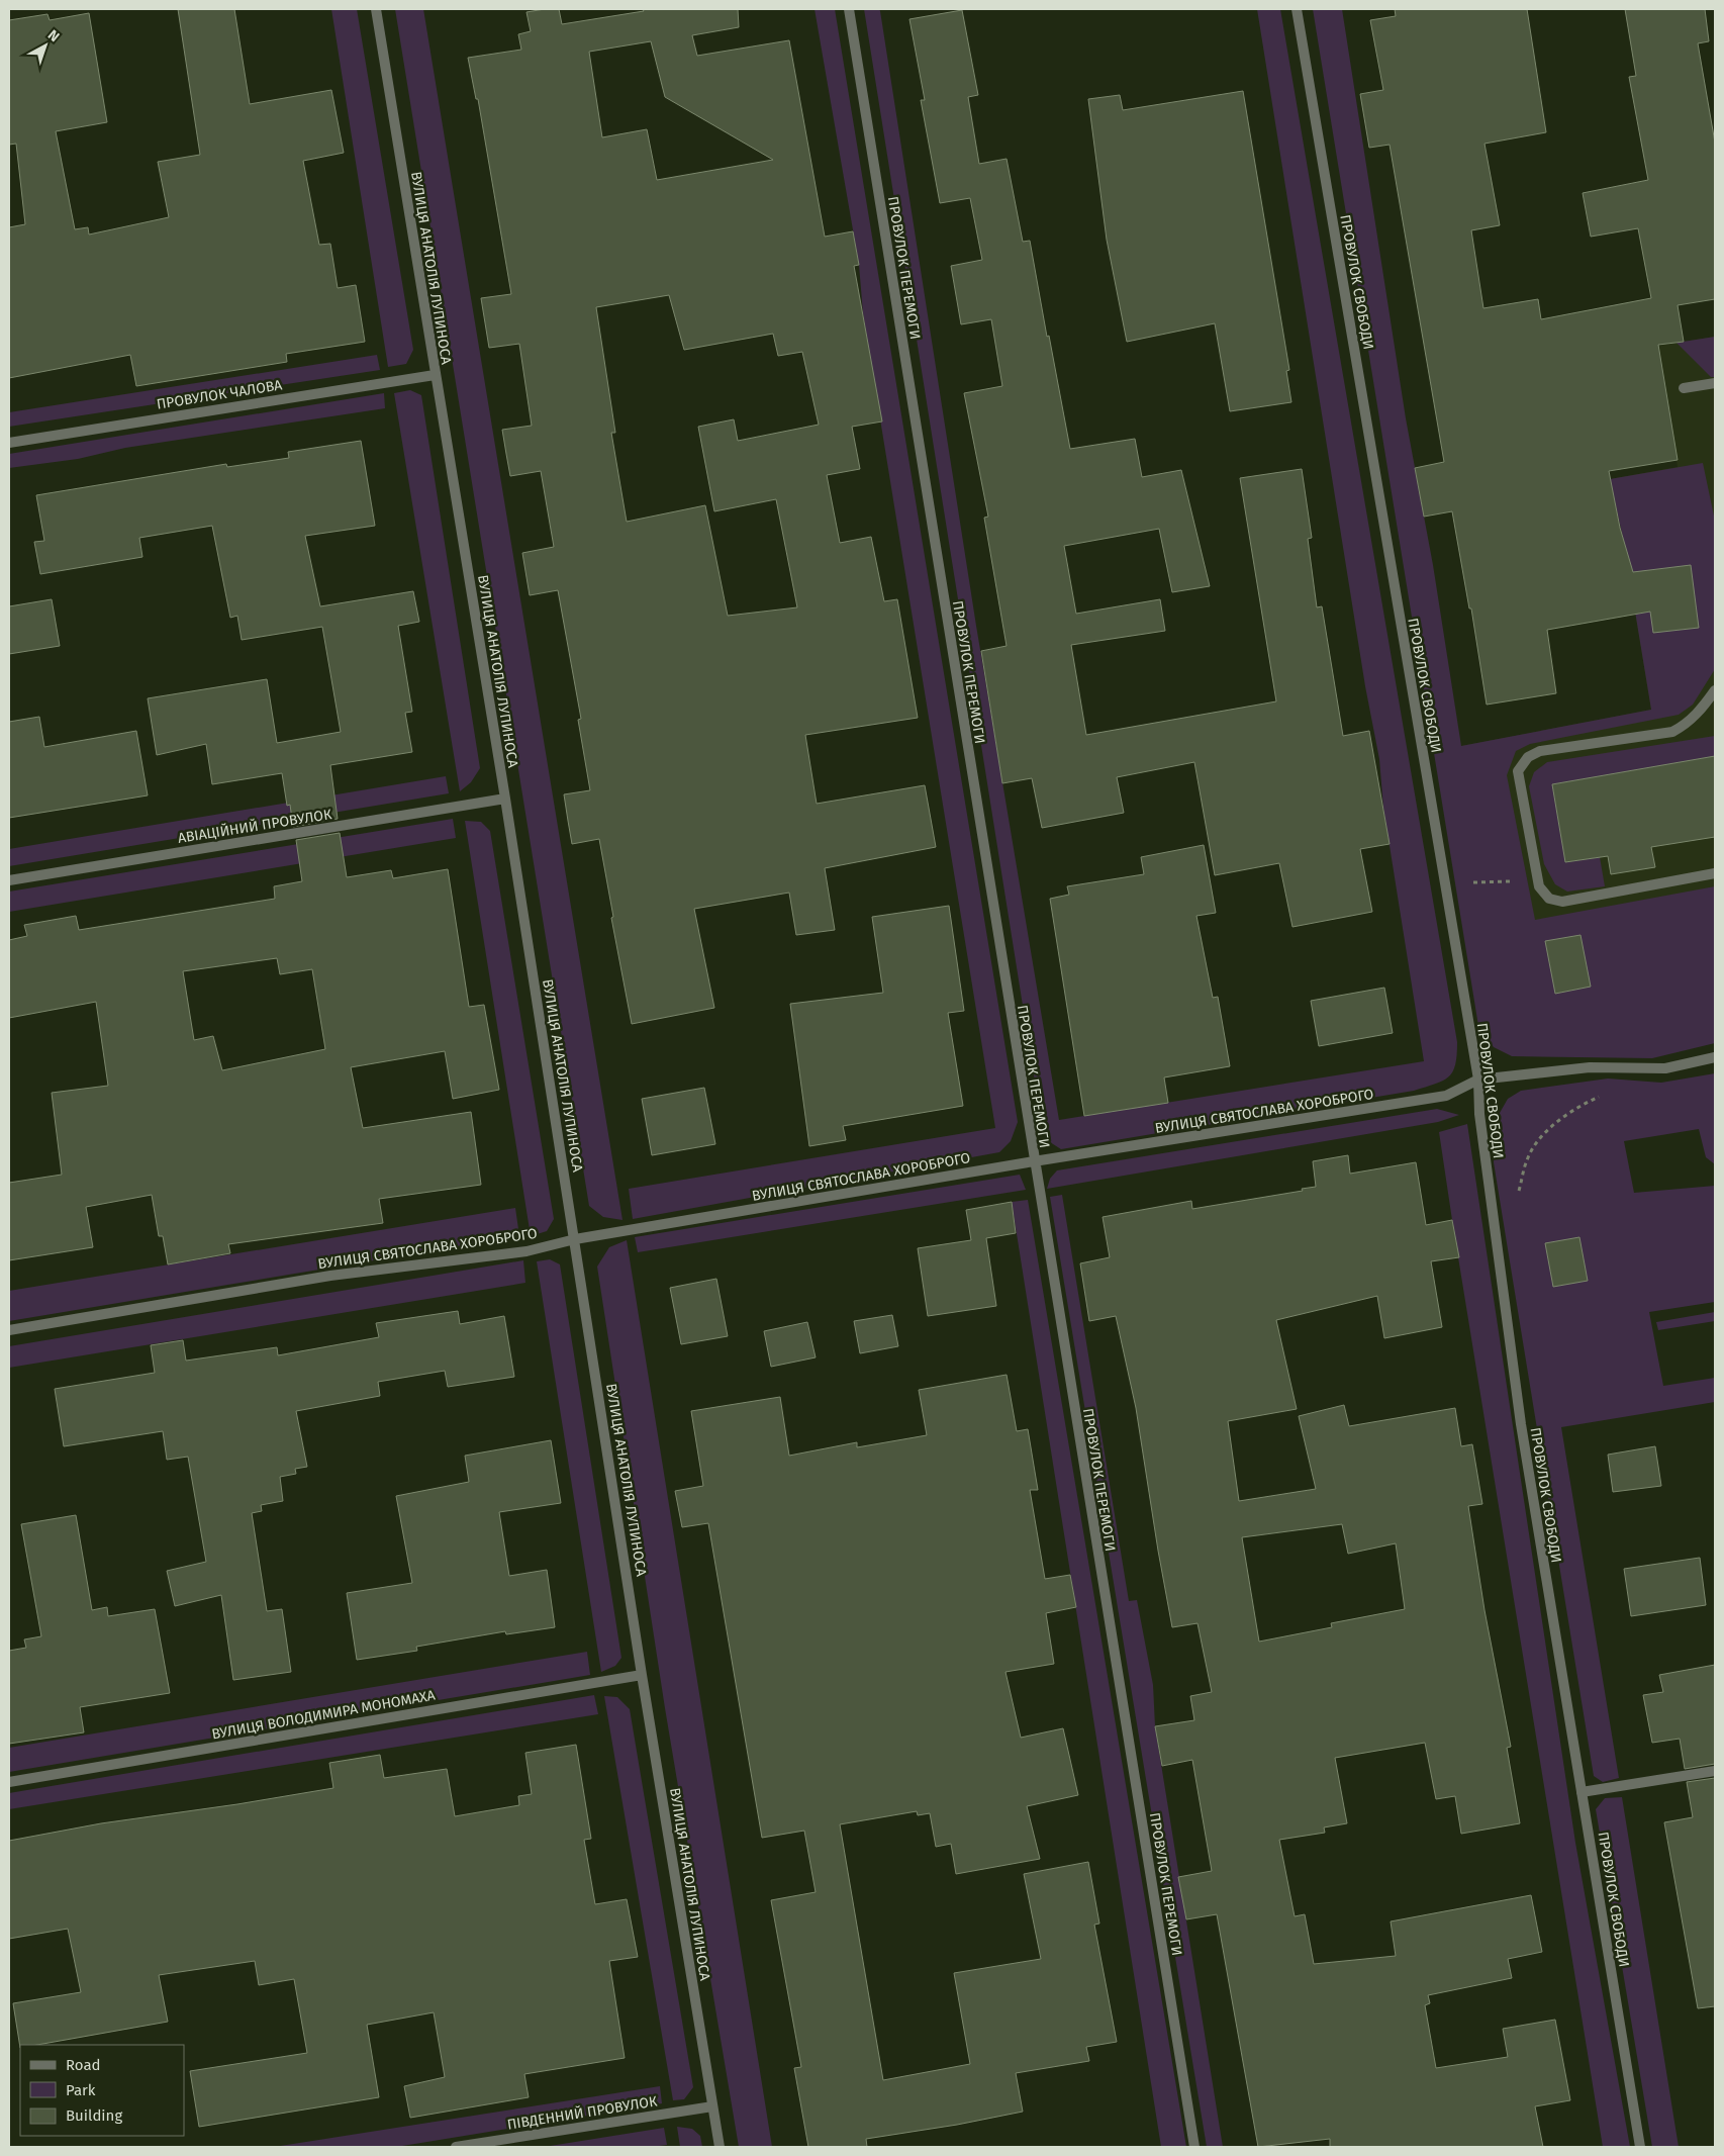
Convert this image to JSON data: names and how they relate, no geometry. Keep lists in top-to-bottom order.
{
  "streets": {
    "street": [
      "ВУЛИЦЯ АНАТОЛІЯ ЛУПИНОСА",
      "ПРОВУЛОК ПЕРЕМОГИ",
      "ПРОВУЛОК СВОБОДИ",
      "ПРОВУЛОК ЧАЛОВА",
      "АВІАЦІЙНИЙ ПРОВУЛОК",
      "ВУЛИЦЯ СВЯТОСЛАВА ХОРОБРОГО",
      "ВУЛИЦЯ ВОЛОДИМИРА МОНОМАХА",
      "ПІВДЕННИЙ ПРОВУЛОК"
    ]
  },
  "crossings": [
    ["ВУЛИЦЯ АНАТОЛІЯ ЛУПИНОСА", "ПРОВУЛОК ЧАЛОВА"],
    ["ВУЛИЦЯ АНАТОЛІЯ ЛУПИНОСА", "АВІАЦІЙНИЙ ПРОВУЛОК"],
    ["ВУЛИЦЯ АНАТОЛІЯ ЛУПИНОСА", "ВУЛИЦЯ СВЯТОСЛАВА ХОРОБРОГО"],
    ["ВУЛИЦЯ АНАТОЛІЯ ЛУПИНОСА", "ВУЛИЦЯ ВОЛОДИМИРА МОНОМАХА"],
    ["ВУЛИЦЯ АНАТОЛІЯ ЛУПИНОСА", "ПІВДЕННИЙ ПРОВУЛОК"],
    ["ПРОВУЛОК ПЕРЕМОГИ", "ВУЛИЦЯ СВЯТОСЛАВА ХОРОБРОГО"],
    ["ПРОВУЛОК СВОБОДИ", "ВУЛИЦЯ СВЯТОСЛАВА ХОРОБРОГО"]
  ],
  "legend": ["Road", "Park", "Building"],
  "north": "top right"
}
